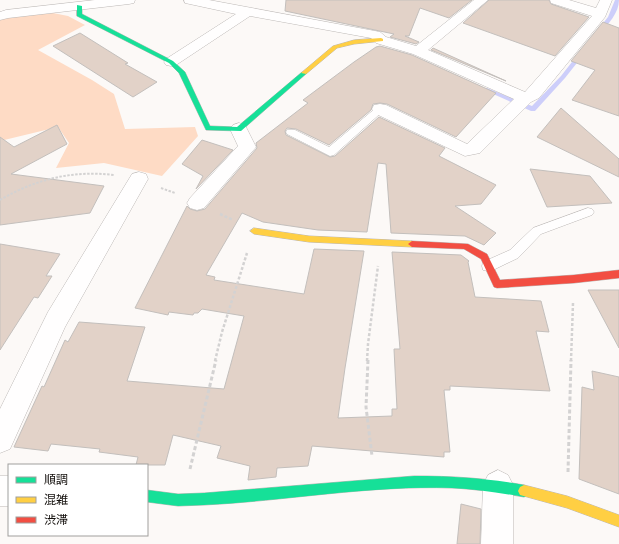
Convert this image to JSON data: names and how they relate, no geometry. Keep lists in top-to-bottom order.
{
  "legend": ["順調", "混雑", "渋滞"]
}
